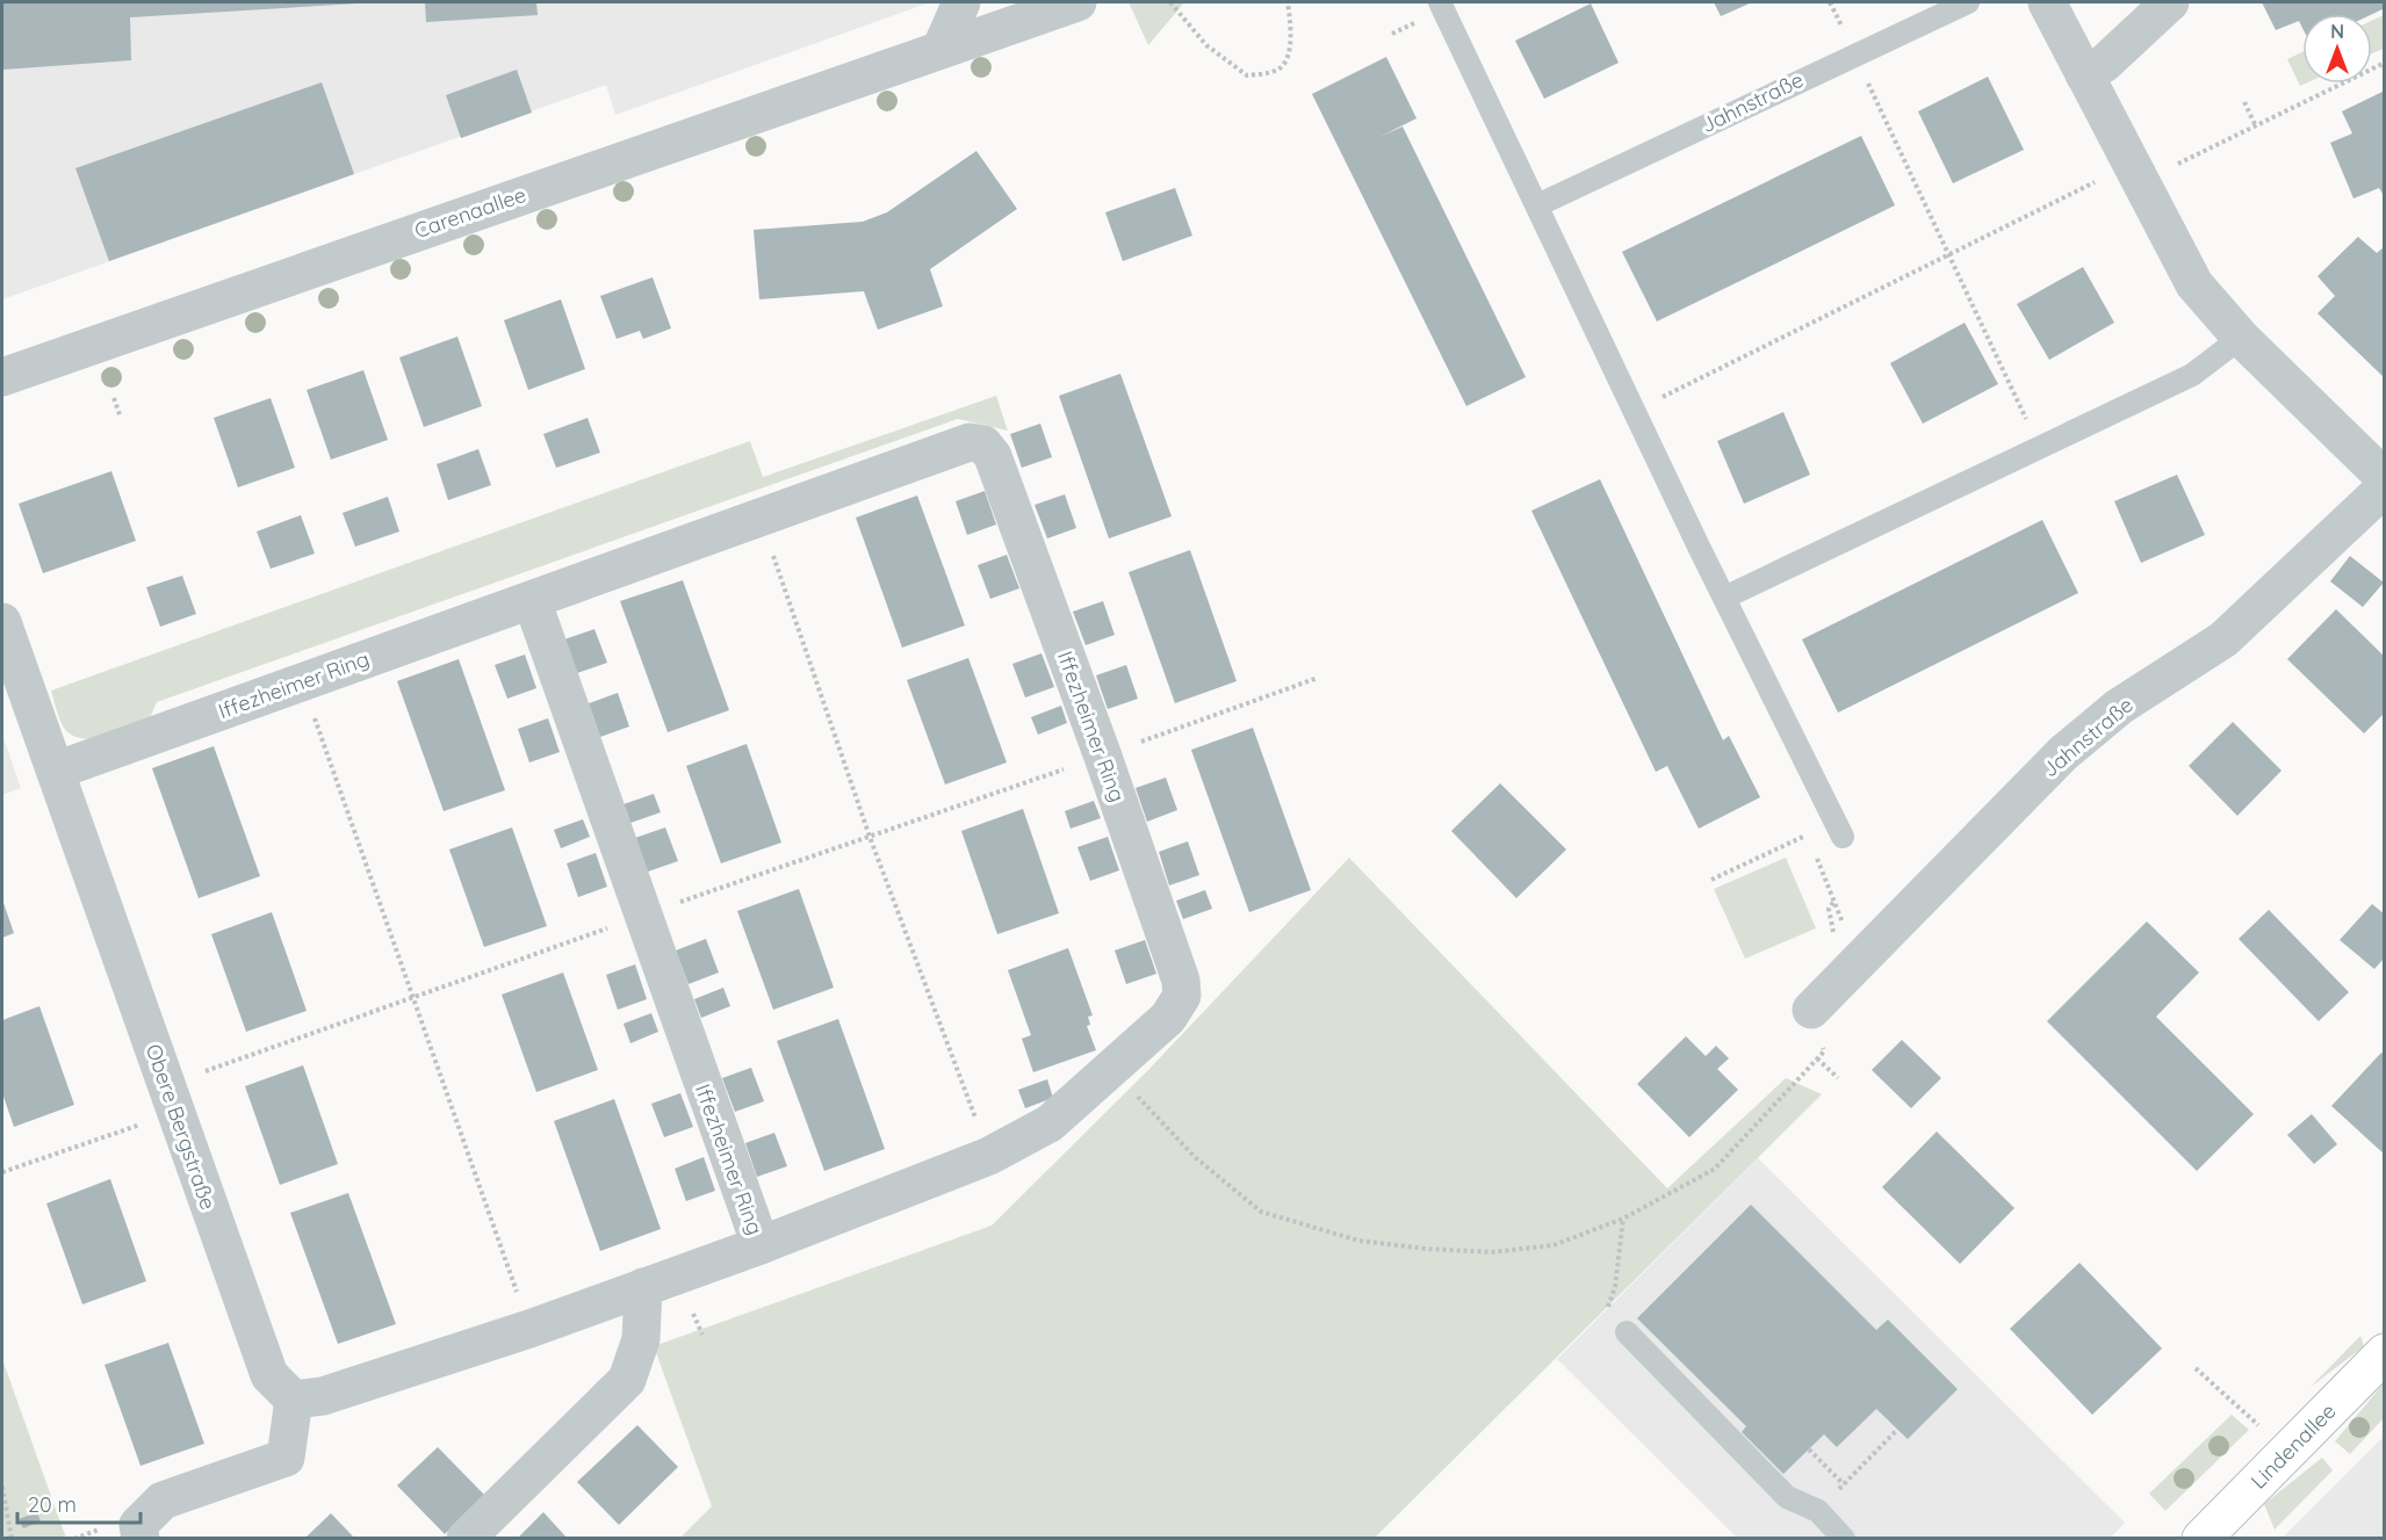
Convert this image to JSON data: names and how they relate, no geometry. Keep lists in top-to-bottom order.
{
  "streets": {
    "street": [
      "Jahnstraße",
      "Carenaallee",
      "Iffezheimer Ring",
      "Obere Bergstraße",
      "Lindenallee"
    ]
  },
  "crossings": [
    ["Iffezheimer Ring", "Obere Bergstraße"]
  ],
  "scale_bar": "20 m",
  "north": "top"
}
